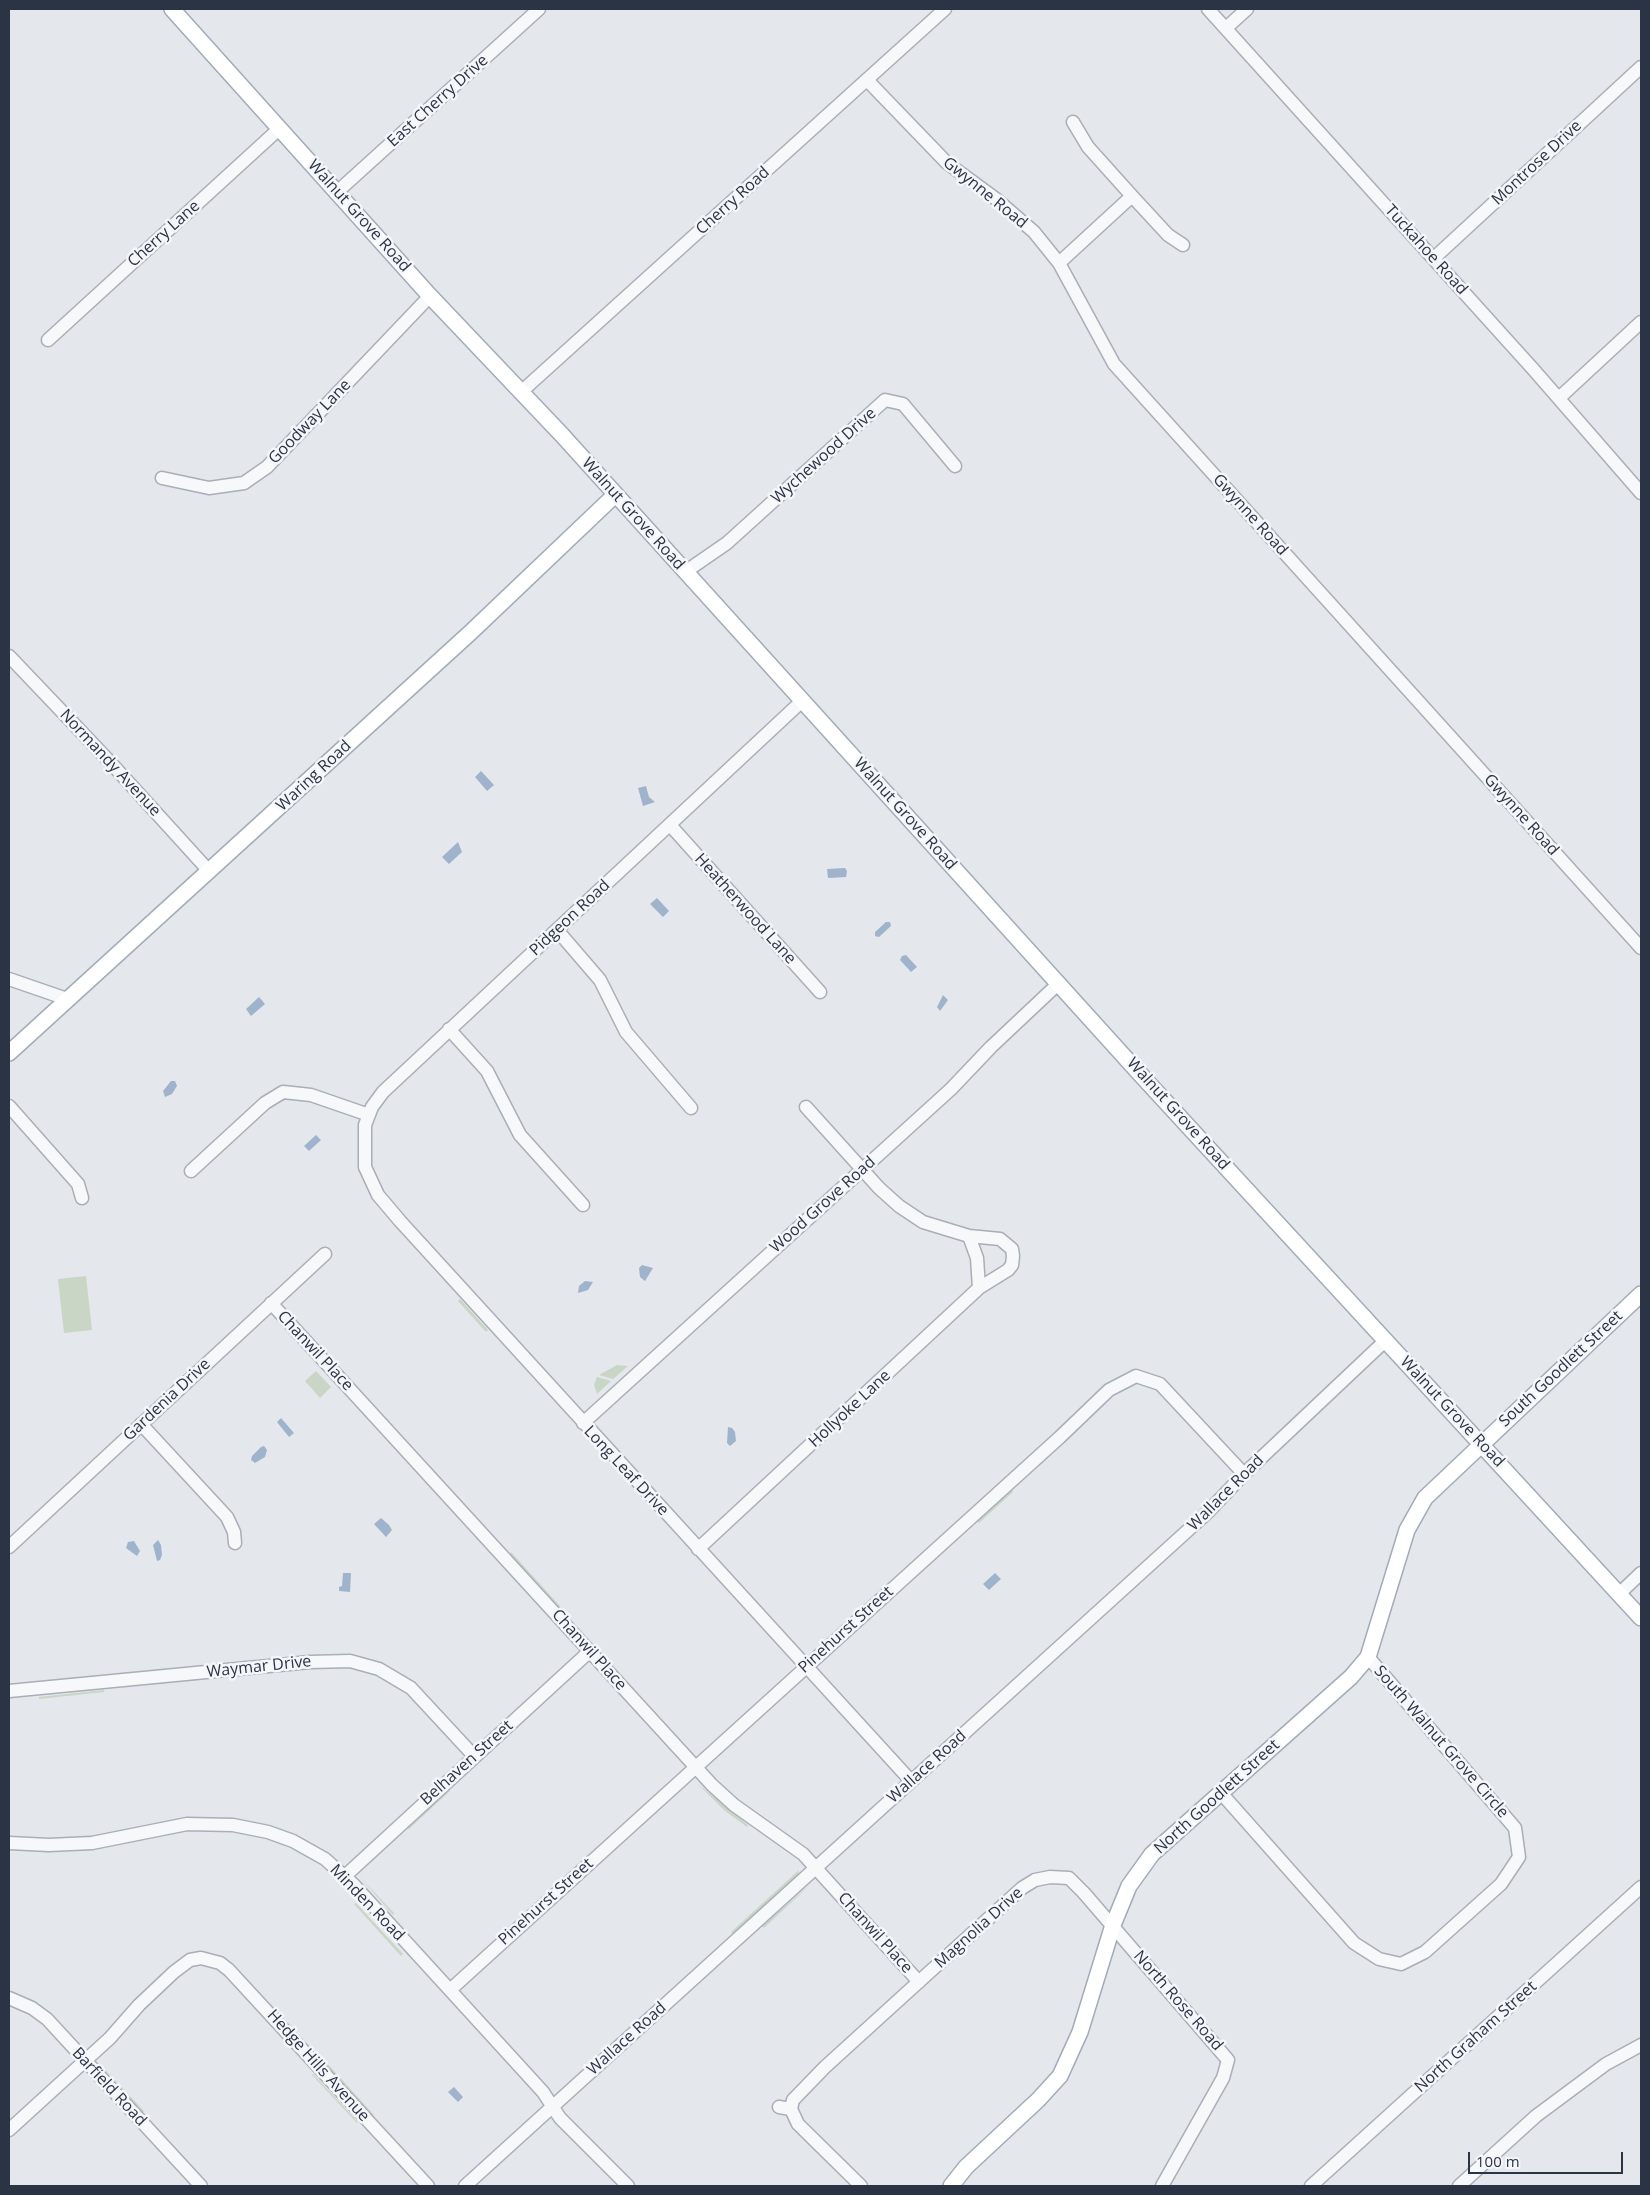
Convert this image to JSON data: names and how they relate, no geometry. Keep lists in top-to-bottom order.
{
  "streets": {
    "main road": [
      "Walnut Grove Road",
      "Waring Road",
      "South Goodlett Street",
      "North Goodlett Street"
    ],
    "street": [
      "East Cherry Drive",
      "Montrose Drive",
      "Gwynne Road",
      "Cherry Road",
      "Cherry Lane",
      "Tuckahoe Road",
      "Goodway Lane",
      "Wychewood Drive",
      "Normandy Avenue",
      "Heatherwood Lane",
      "Pidgeon Road",
      "Wood Grove Road",
      "Chanwil Place",
      "Gardenia Drive",
      "Hollyoke Lane",
      "Long Leaf Drive",
      "Wallace Road",
      "Pinehurst Street",
      "Waymar Drive",
      "South Walnut Grove Circle",
      "Belhaven Street",
      "Minden Road",
      "Magnolia Drive",
      "North Rose Road",
      "North Graham Street",
      "Hedge Hills Avenue",
      "Barfield Road"
    ]
  },
  "crossings": [
    ["East Cherry Drive", "Walnut Grove Road"],
    ["Montrose Drive", "Tuckahoe Road"],
    ["Gwynne Road", "Cherry Road"],
    ["Cherry Road", "Walnut Grove Road"],
    ["Walnut Grove Road", "Cherry Lane"],
    ["Walnut Grove Road", "Goodway Lane"],
    ["Walnut Grove Road", "Wychewood Drive"],
    ["Walnut Grove Road", "Waring Road"],
    ["Walnut Grove Road", "Pidgeon Road"],
    ["Walnut Grove Road", "Wood Grove Road"],
    ["Walnut Grove Road", "South Goodlett Street"],
    ["Walnut Grove Road", "Wallace Road"],
    ["Walnut Grove Road", "North Goodlett Street"],
    ["Normandy Avenue", "Waring Road"],
    ["Heatherwood Lane", "Pidgeon Road"],
    ["Pidgeon Road", "Long Leaf Drive"],
    ["Wood Grove Road", "Long Leaf Drive"],
    ["Chanwil Place", "Gardenia Drive"],
    ["Chanwil Place", "Wallace Road"],
    ["Chanwil Place", "Pinehurst Street"],
    ["Chanwil Place", "Belhaven Street"],
    ["Chanwil Place", "Magnolia Drive"],
    ["South Goodlett Street", "North Goodlett Street"],
    ["Hollyoke Lane", "Long Leaf Drive"],
    ["Long Leaf Drive", "Wallace Road"],
    ["Long Leaf Drive", "Pinehurst Street"],
    ["Wallace Road", "Pinehurst Street"],
    ["Wallace Road", "Minden Road"],
    ["Pinehurst Street", "Minden Road"],
    ["Waymar Drive", "Belhaven Street"],
    ["South Walnut Grove Circle", "North Goodlett Street"],
    ["Belhaven Street", "Minden Road"],
    ["North Goodlett Street", "Magnolia Drive"],
    ["North Goodlett Street", "North Rose Road"],
    ["Magnolia Drive", "North Rose Road"],
    ["Hedge Hills Avenue", "Barfield Road"]
  ],
  "scale_bar": "100 m"
}
